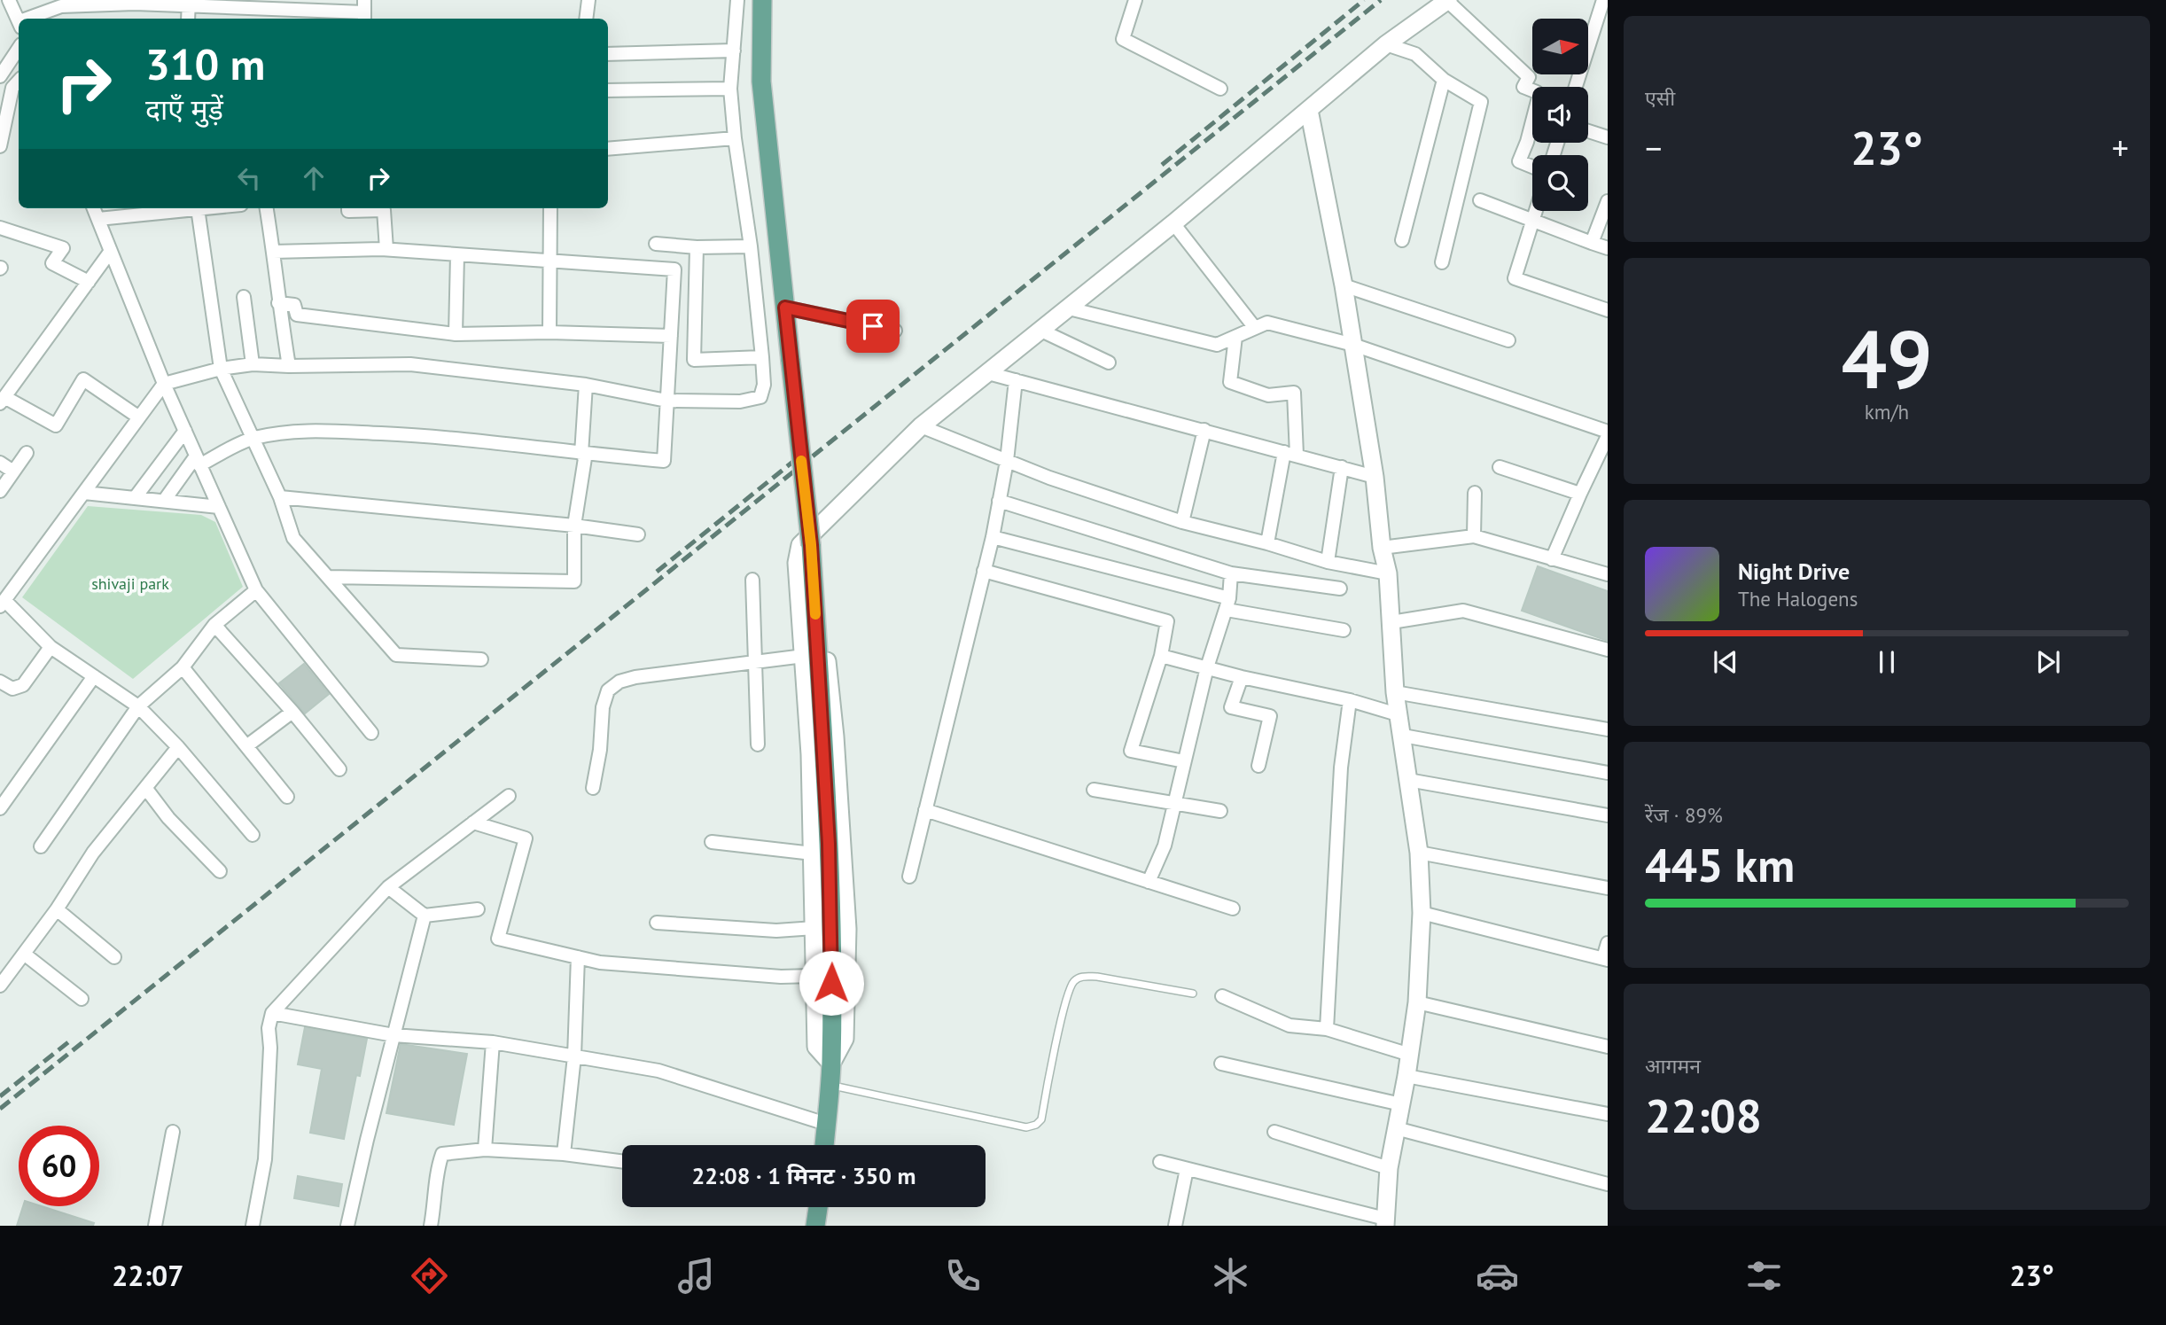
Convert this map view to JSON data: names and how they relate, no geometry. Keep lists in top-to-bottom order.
{
  "parks": ["shivaji park"],
  "north": "right",
  "page": {
    "tile": [
      "एसी",
      ["49", "km/h"],
      ["रेंज · 89%", "445 km"],
      ["आगमन", "22:08"]
    ],
    "turn": ["310 m", "दाएँ मुड़ें"],
    "heat": ["−", "23°", "+"],
    "song": ["Night Drive", "The Halogens"],
    "limit": "60",
    "trip": "22:08 · 1 मिनट · 350 m",
    "tabs": ["22:07", "23°"]
  }
}
